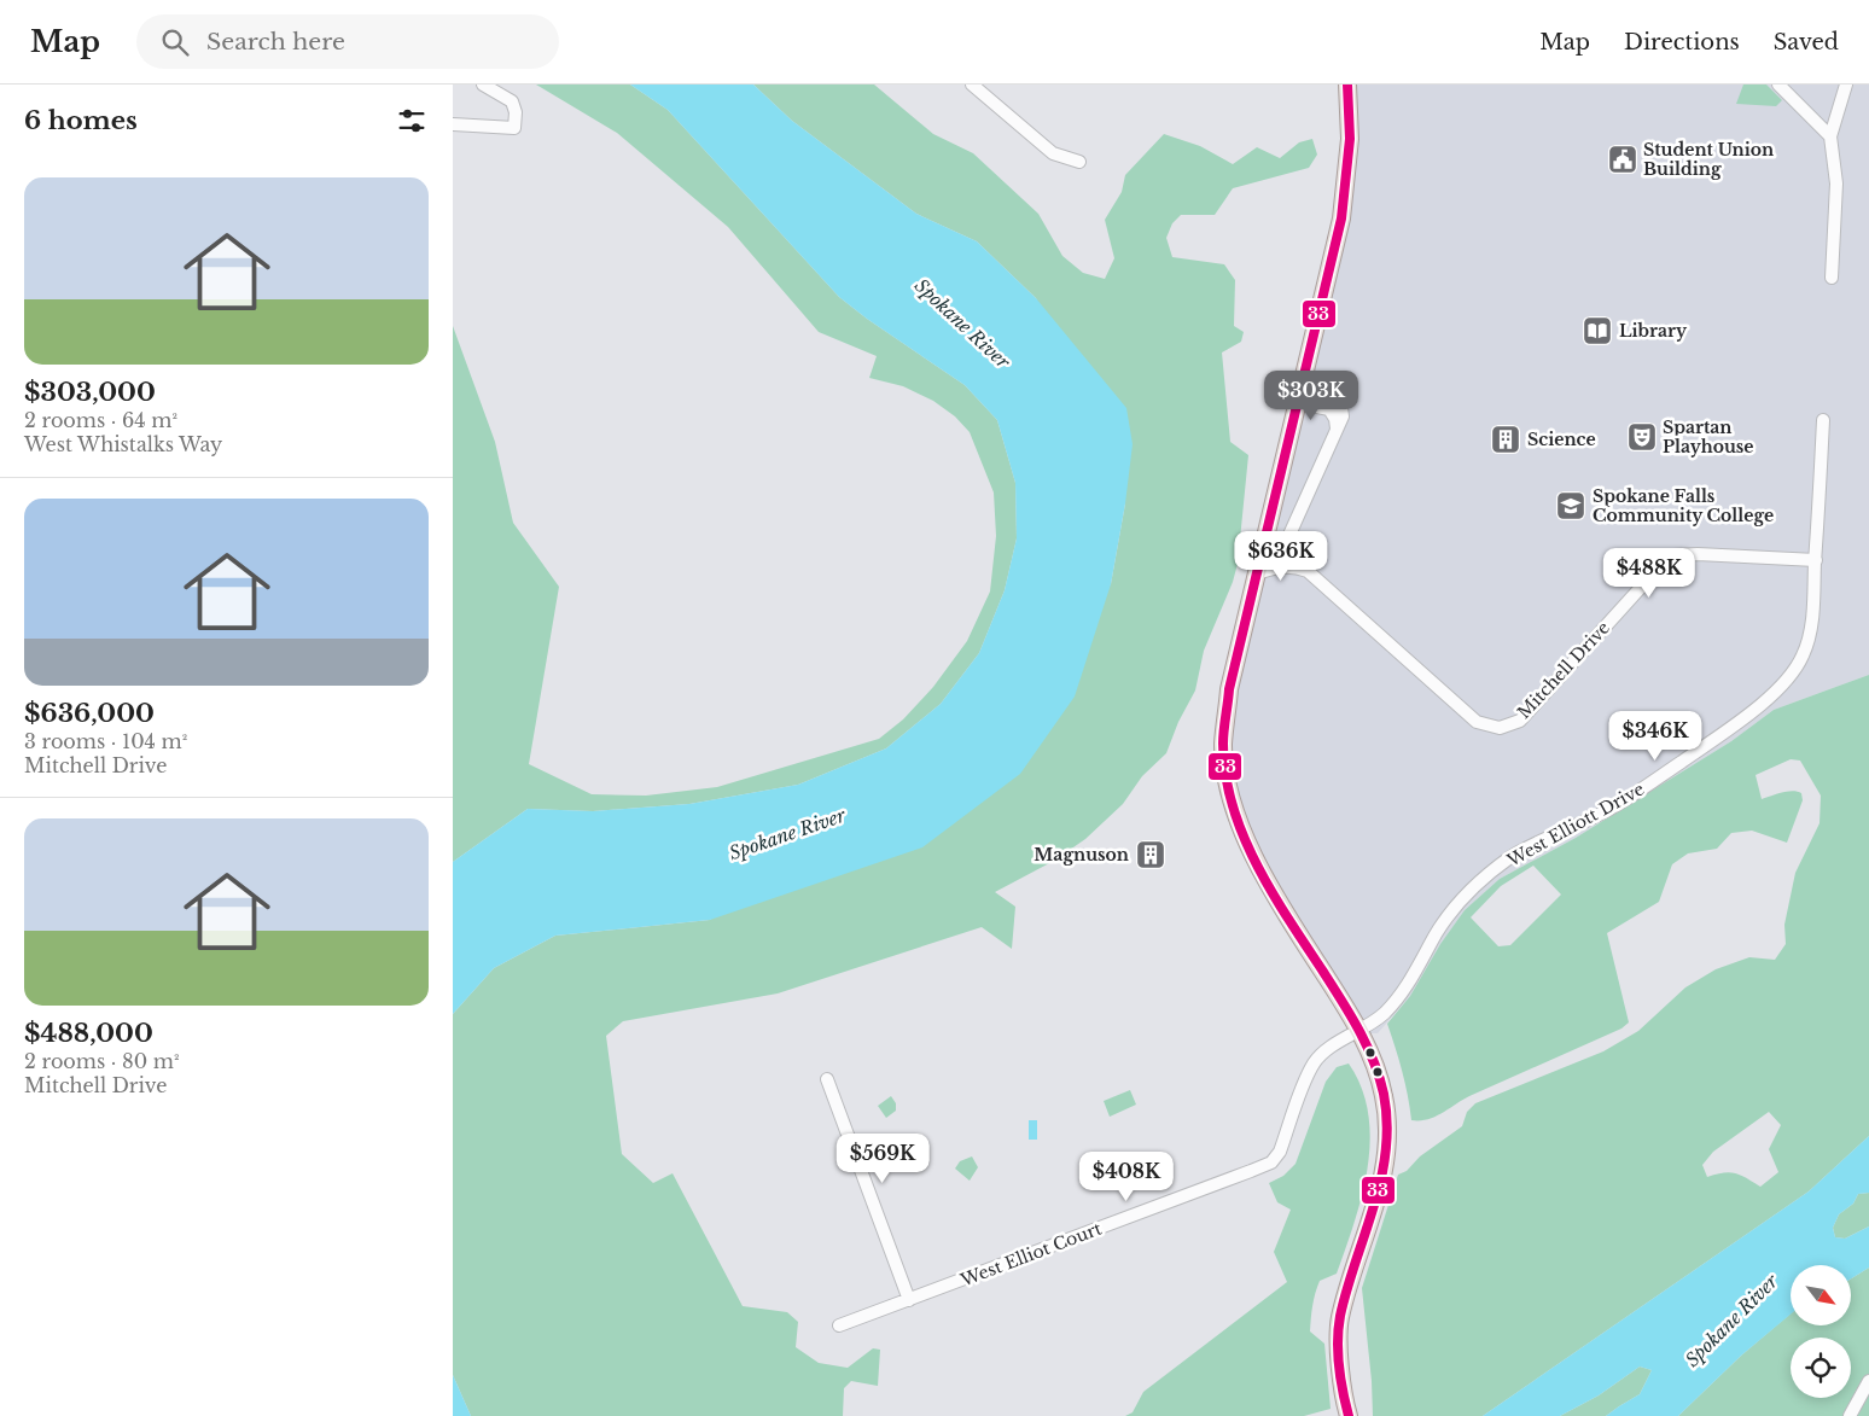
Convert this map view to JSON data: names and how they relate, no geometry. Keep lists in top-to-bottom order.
{
  "streets": {
    "street": ["Mitchell Drive", "West Elliott Drive", "West Elliot Court"]
  },
  "crossings": [
    ["Mitchell Drive", "West Elliott Drive"],
    ["West Elliott Drive", "West Elliot Court"]
  ],
  "water": ["Spokane River"],
  "places": {
    "public building": ["Student Union Building"],
    "library": ["Library"],
    "theatre": ["Spartan Playhouse"],
    "building": ["Science", "Magnuson"],
    "school or university": ["Spokane Falls Community College"]
  },
  "lines": ["transit line 33"],
  "north": "bottom right",
  "page": {
    "header": "Map",
    "search": "Search here",
    "nav": ["Map", "Directions", "Saved"],
    "heading": "6 homes",
    "list": [
      {
        "name": "$303,000",
        "note": "2 rooms · 64 m² · West Whistalks Way"
      },
      {
        "name": "$636,000",
        "note": "3 rooms · 104 m² · Mitchell Drive"
      },
      {
        "name": "$488,000",
        "note": "2 rooms · 80 m² · Mitchell Drive"
      }
    ],
    "price": [
      "$303K",
      "$636K",
      "$488K",
      "$346K",
      "$569K",
      "$408K"
    ]
  }
}
